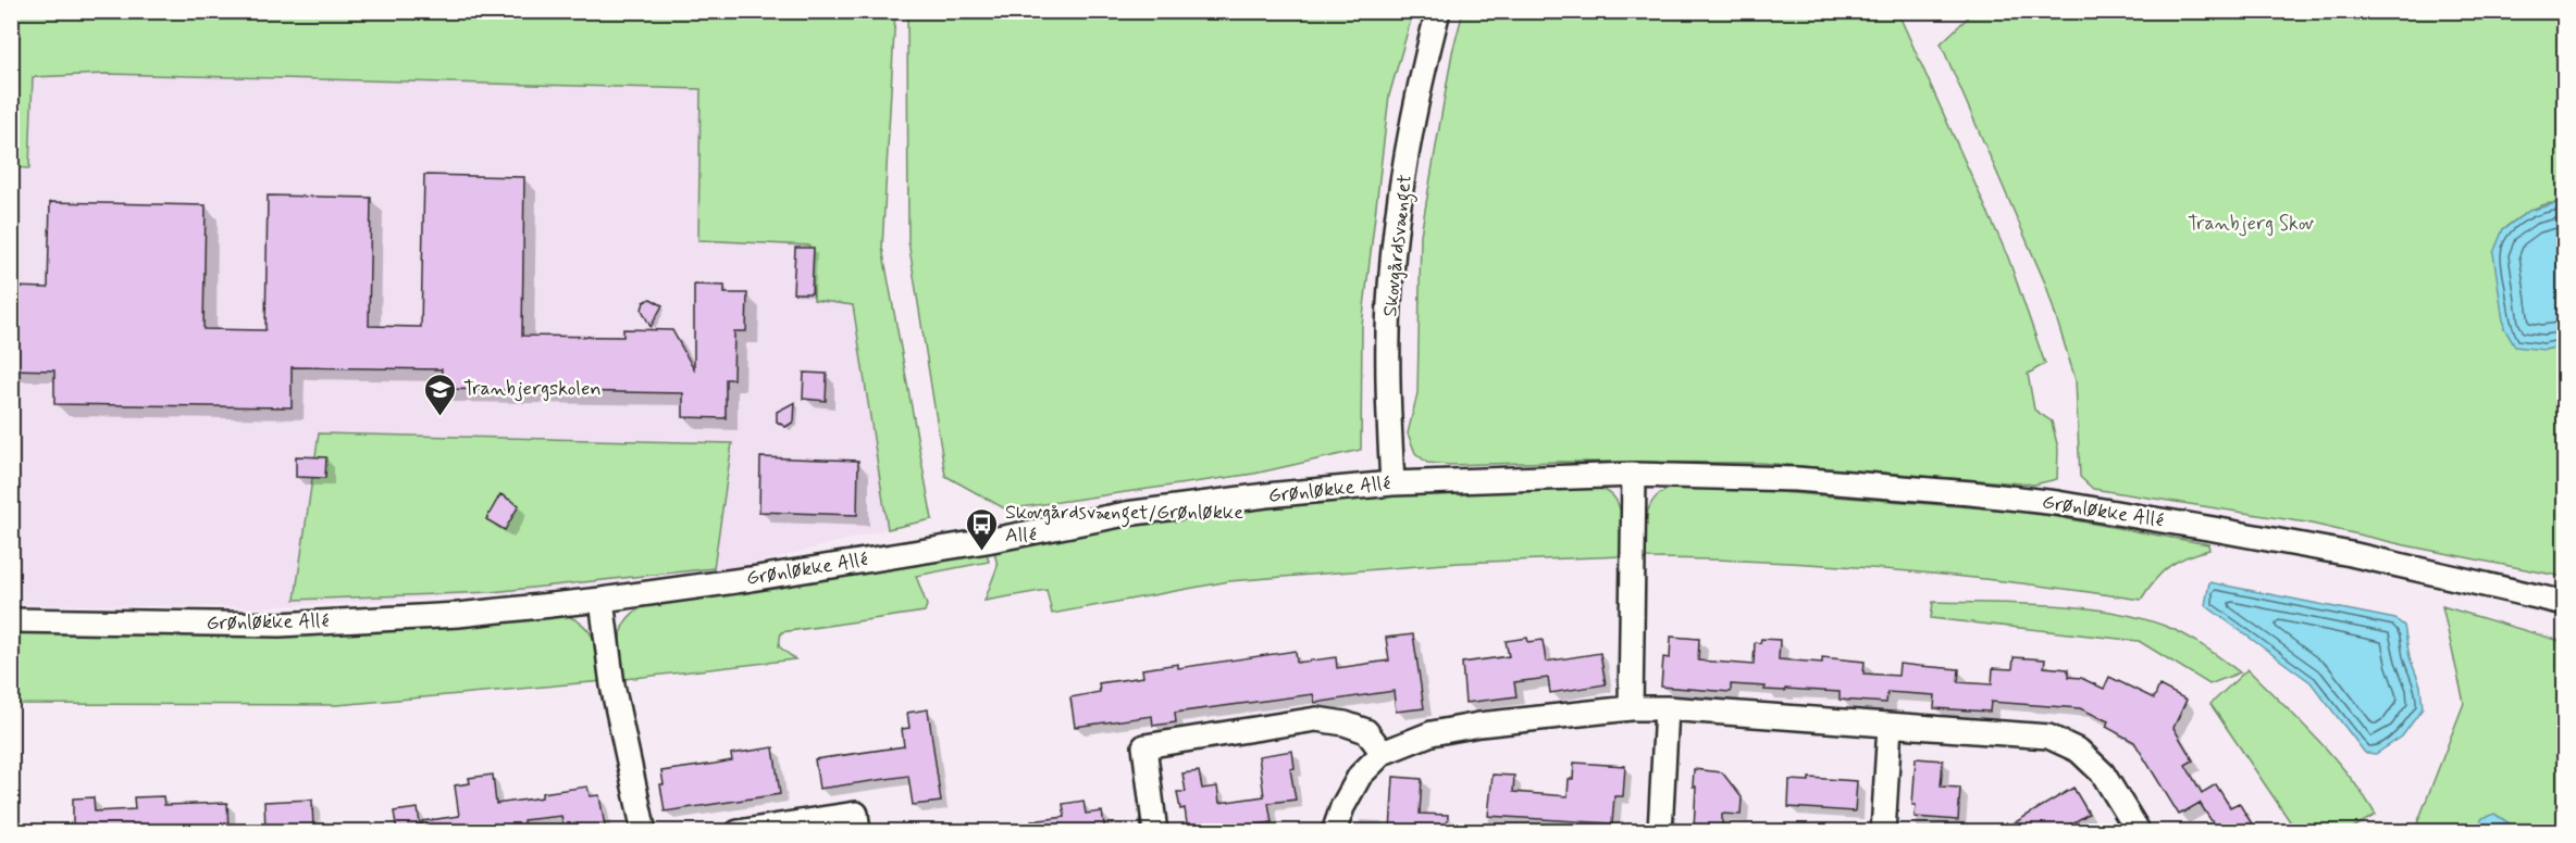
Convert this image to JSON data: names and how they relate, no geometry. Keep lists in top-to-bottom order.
{
  "streets": {
    "street": ["Skovgårdsvænget", "Grønløkke Allé"]
  },
  "crossings": [
    ["Skovgårdsvænget", "Grønløkke Allé"]
  ],
  "parks": ["Tranbjerg Skov"],
  "places": {
    "school or university": ["Tranbjergskolen"],
    "bus stop": ["Skovgårdsvænget/Grønløkke Allé"]
  }
}
